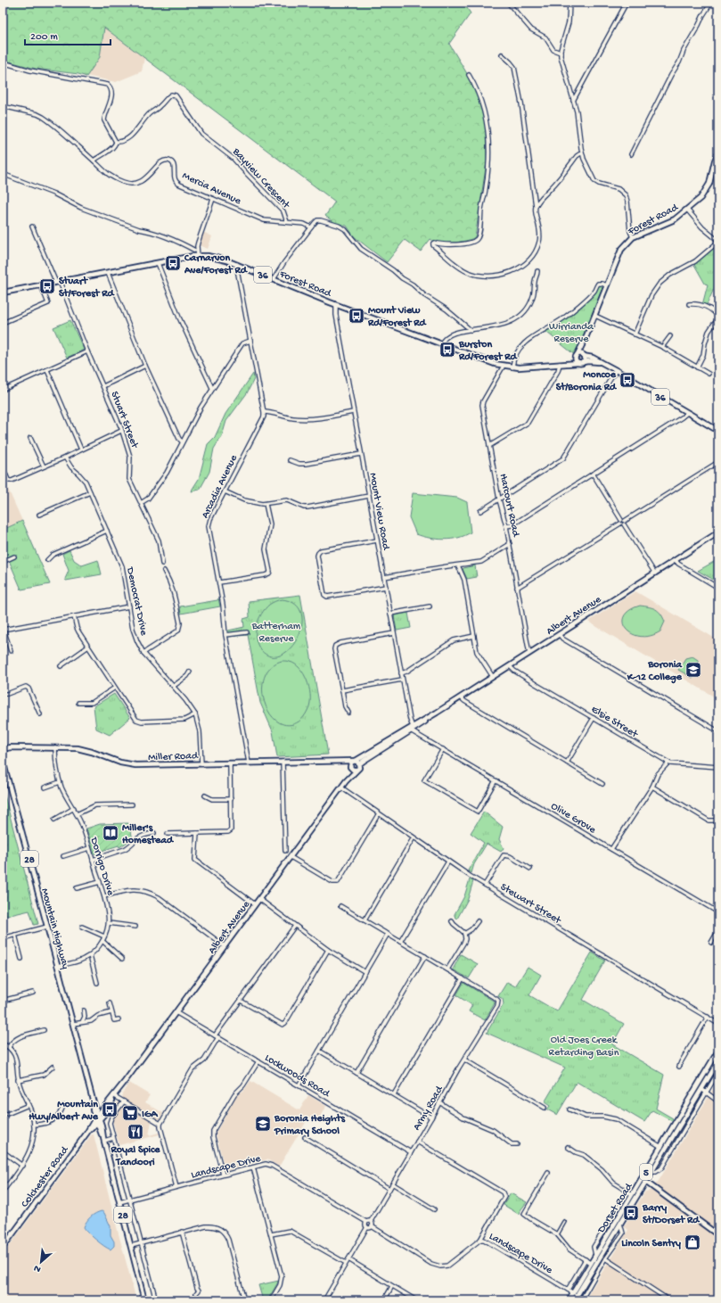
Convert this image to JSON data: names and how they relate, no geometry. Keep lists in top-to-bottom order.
{
  "streets": {
    "main road": [
      "Forest Road",
      "36",
      "Albert Avenue",
      "Miller Road",
      "28",
      "Mountain Highway",
      "5",
      "Colchester Road",
      "Dorset Road"
    ],
    "street": [
      "Bayview Crescent",
      "Mercia Avenue",
      "Stuart Street",
      "Arcadia Avenue",
      "Harcourt Road",
      "Mount View Road",
      "Democrat Drive",
      "Elsie Street",
      "Olive Grove",
      "Dorrigo Drive",
      "Stewart Street",
      "Lockwoods Road",
      "Army Road",
      "Landscape Drive"
    ]
  },
  "crossings": [
    ["Bayview Crescent", "Mercia Avenue"],
    ["Forest Road", "36"],
    ["Forest Road", "Stuart Street"],
    ["Forest Road", "Harcourt Road"],
    ["Forest Road", "Mount View Road"],
    ["Arcadia Avenue", "Miller Road"],
    ["Harcourt Road", "Albert Avenue"],
    ["Mount View Road", "Albert Avenue"],
    ["Mount View Road", "Olive Grove"],
    ["Democrat Drive", "Miller Road"],
    ["Albert Avenue", "Elsie Street"],
    ["Albert Avenue", "Miller Road"],
    ["Albert Avenue", "Olive Grove"],
    ["Albert Avenue", "Stewart Street"],
    ["Albert Avenue", "Mountain Highway"],
    ["Albert Avenue", "Lockwoods Road"],
    ["Albert Avenue", "Colchester Road"],
    ["Miller Road", "Dorrigo Drive"],
    ["Dorrigo Drive", "Mountain Highway"],
    ["Mountain Highway", "Landscape Drive"],
    ["Mountain Highway", "Colchester Road"],
    ["Lockwoods Road", "Army Road"],
    ["Army Road", "Landscape Drive"],
    ["Landscape Drive", "Dorset Road"]
  ],
  "parks": ["Wirrianda Reserve", "Batterham Reserve", "Old Joes Creek Retarding Basin"],
  "places": {
    "bus stop": [
      "Carnarvon Ave/Forest Rd",
      "Stuart St/Forest Rd",
      "Mount View Rd/Forest Rd",
      "Burston Rd/Forest Rd",
      "Moncoe St/Boronia Rd",
      "Mountain Hwy/Albert Ave",
      "Barry St/Dorset Rd"
    ],
    "school or university": ["Boronia K-12 College", "Boronia Heights Primary School"],
    "library": ["Miller's Homestead"],
    "supermarket": ["IGA"],
    "restaurant": ["Royal Spice Tandoori"],
    "shop": ["Lincoln Sentry"]
  },
  "scale_bar": "200 m",
  "north": "bottom left"
}
